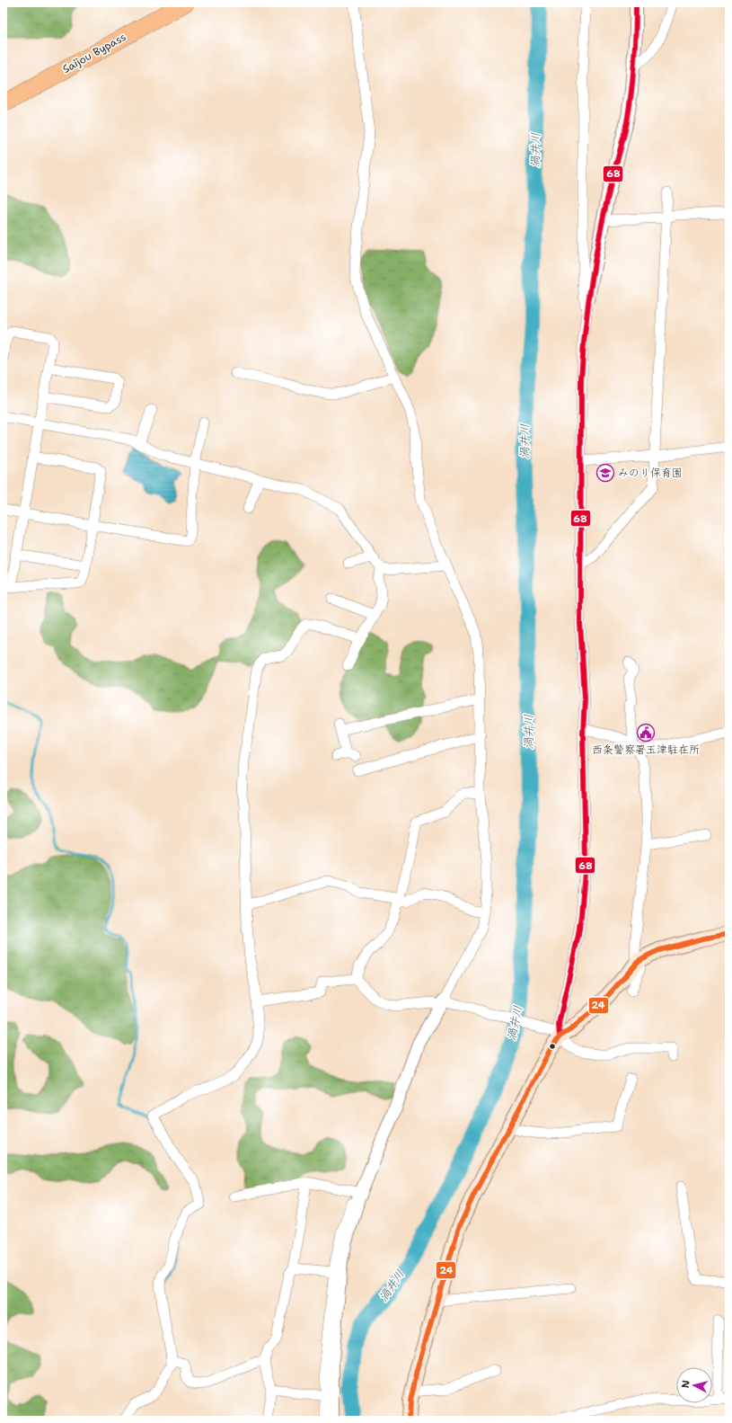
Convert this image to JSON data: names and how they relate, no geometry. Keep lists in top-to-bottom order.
{
  "streets": {
    "highway": ["Saijou Bypass"]
  },
  "water": ["渦井川"],
  "places": {
    "school or university": ["みのり保育園"],
    "public building": ["西条警察署玉津駐在所"]
  },
  "lines": ["transit line 68", "transit line 24"],
  "north": "left"
}
